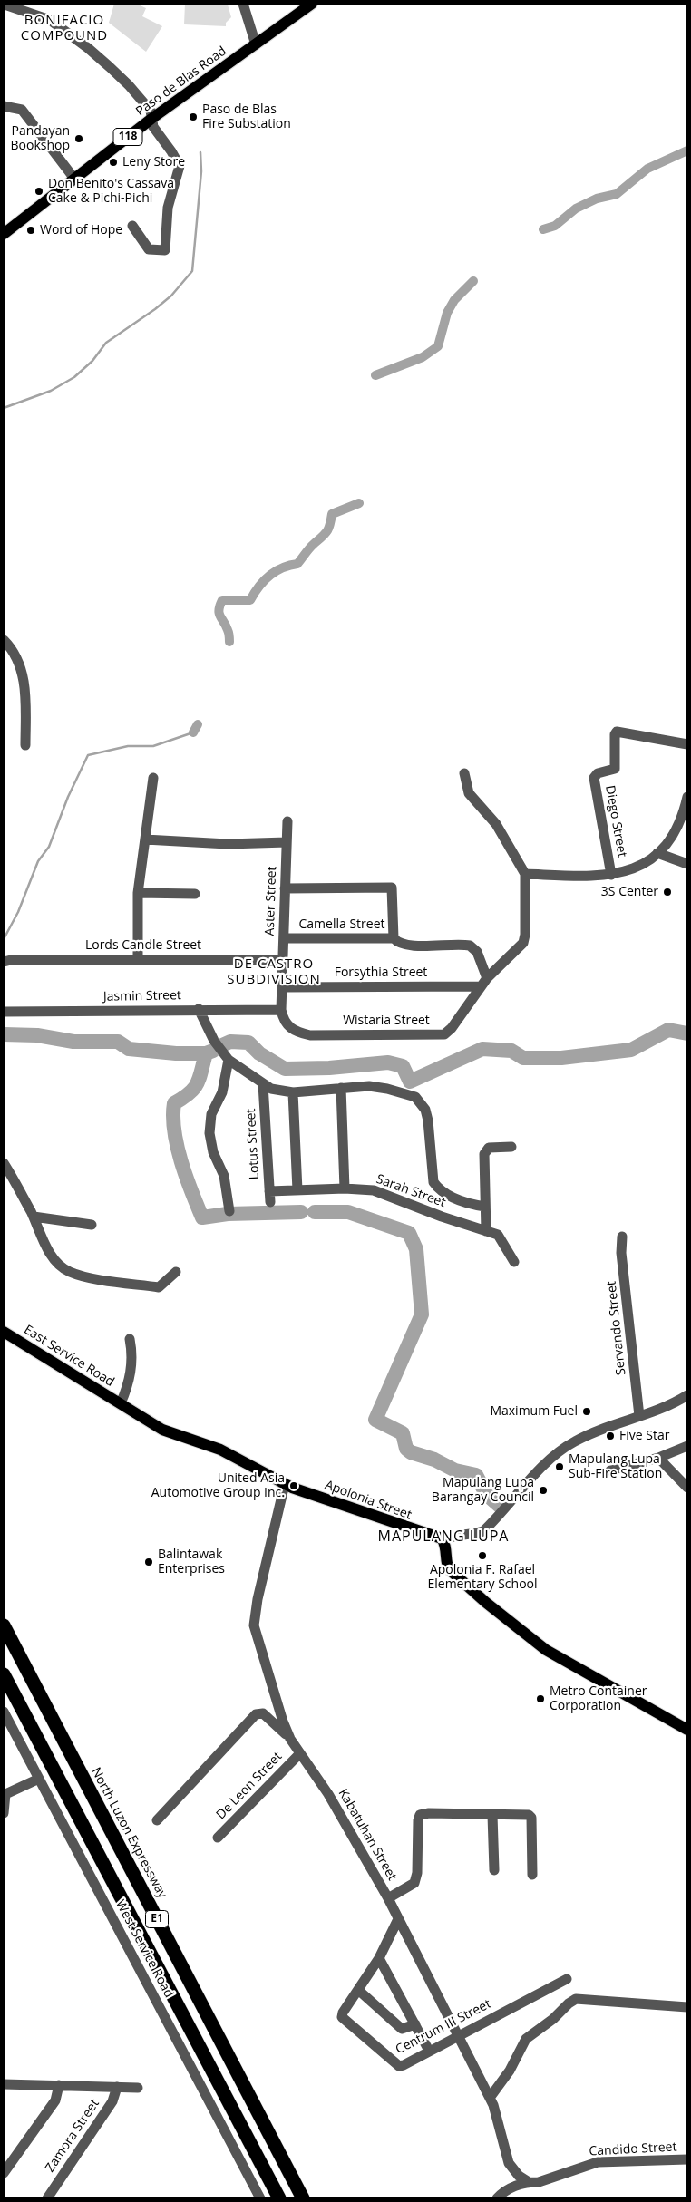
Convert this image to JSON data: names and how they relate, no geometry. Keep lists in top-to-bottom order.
{
  "streets": {
    "highway": ["North Luzon Expressway", "E1"],
    "main road": [
      "Paso de Blas Road",
      "118",
      "East Service Road",
      "Apolonia Street"
    ],
    "street": [
      "Diego Street",
      "Aster Street",
      "Camella Street",
      "Lords Candle Street",
      "Forsythia Street",
      "Jasmin Street",
      "Wistaria Street",
      "Lotus Street",
      "Sarah Street",
      "Servando Street",
      "De Leon Street",
      "Kabatuhan Street",
      "West Service Road",
      "Centrum III Street",
      "Zamora Street",
      "Candido Street"
    ]
  },
  "crossings": [
    ["Aster Street", "Camella Street"],
    ["Aster Street", "Lords Candle Street"],
    ["Aster Street", "Forsythia Street"],
    ["Aster Street", "Jasmin Street"],
    ["Aster Street", "Wistaria Street"],
    ["Camella Street", "Forsythia Street"],
    ["Camella Street", "Wistaria Street"],
    ["Forsythia Street", "Wistaria Street"],
    ["Jasmin Street", "Wistaria Street"],
    ["Lotus Street", "Sarah Street"],
    ["East Service Road", "Apolonia Street"],
    ["Apolonia Street", "Kabatuhan Street"],
    ["De Leon Street", "Kabatuhan Street"],
    ["Kabatuhan Street", "Centrum III Street"],
    ["Kabatuhan Street", "Candido Street"]
  ],
  "districts": ["BONIFACIO COMPOUND", "DE CASTRO SUBDIVISION", "MAPULANG LUPA"],
  "places": [
    "Paso de Blas Fire Substation",
    "Pandayan Bookshop",
    "Leny Store",
    "Don Benito's Cassava Cake & Pichi-Pichi",
    "Word of Hope",
    "3S Center",
    "Maximum Fuel",
    "Five Star",
    "Mapulang Lupa Sub-Fire Station",
    "United Asia Automotive Group Inc.",
    "Mapulang Lupa Barangay Council",
    "Apolonia F. Rafael Elementary School",
    "Balintawak Enterprises",
    "Metro Container Corporation"
  ]
}
